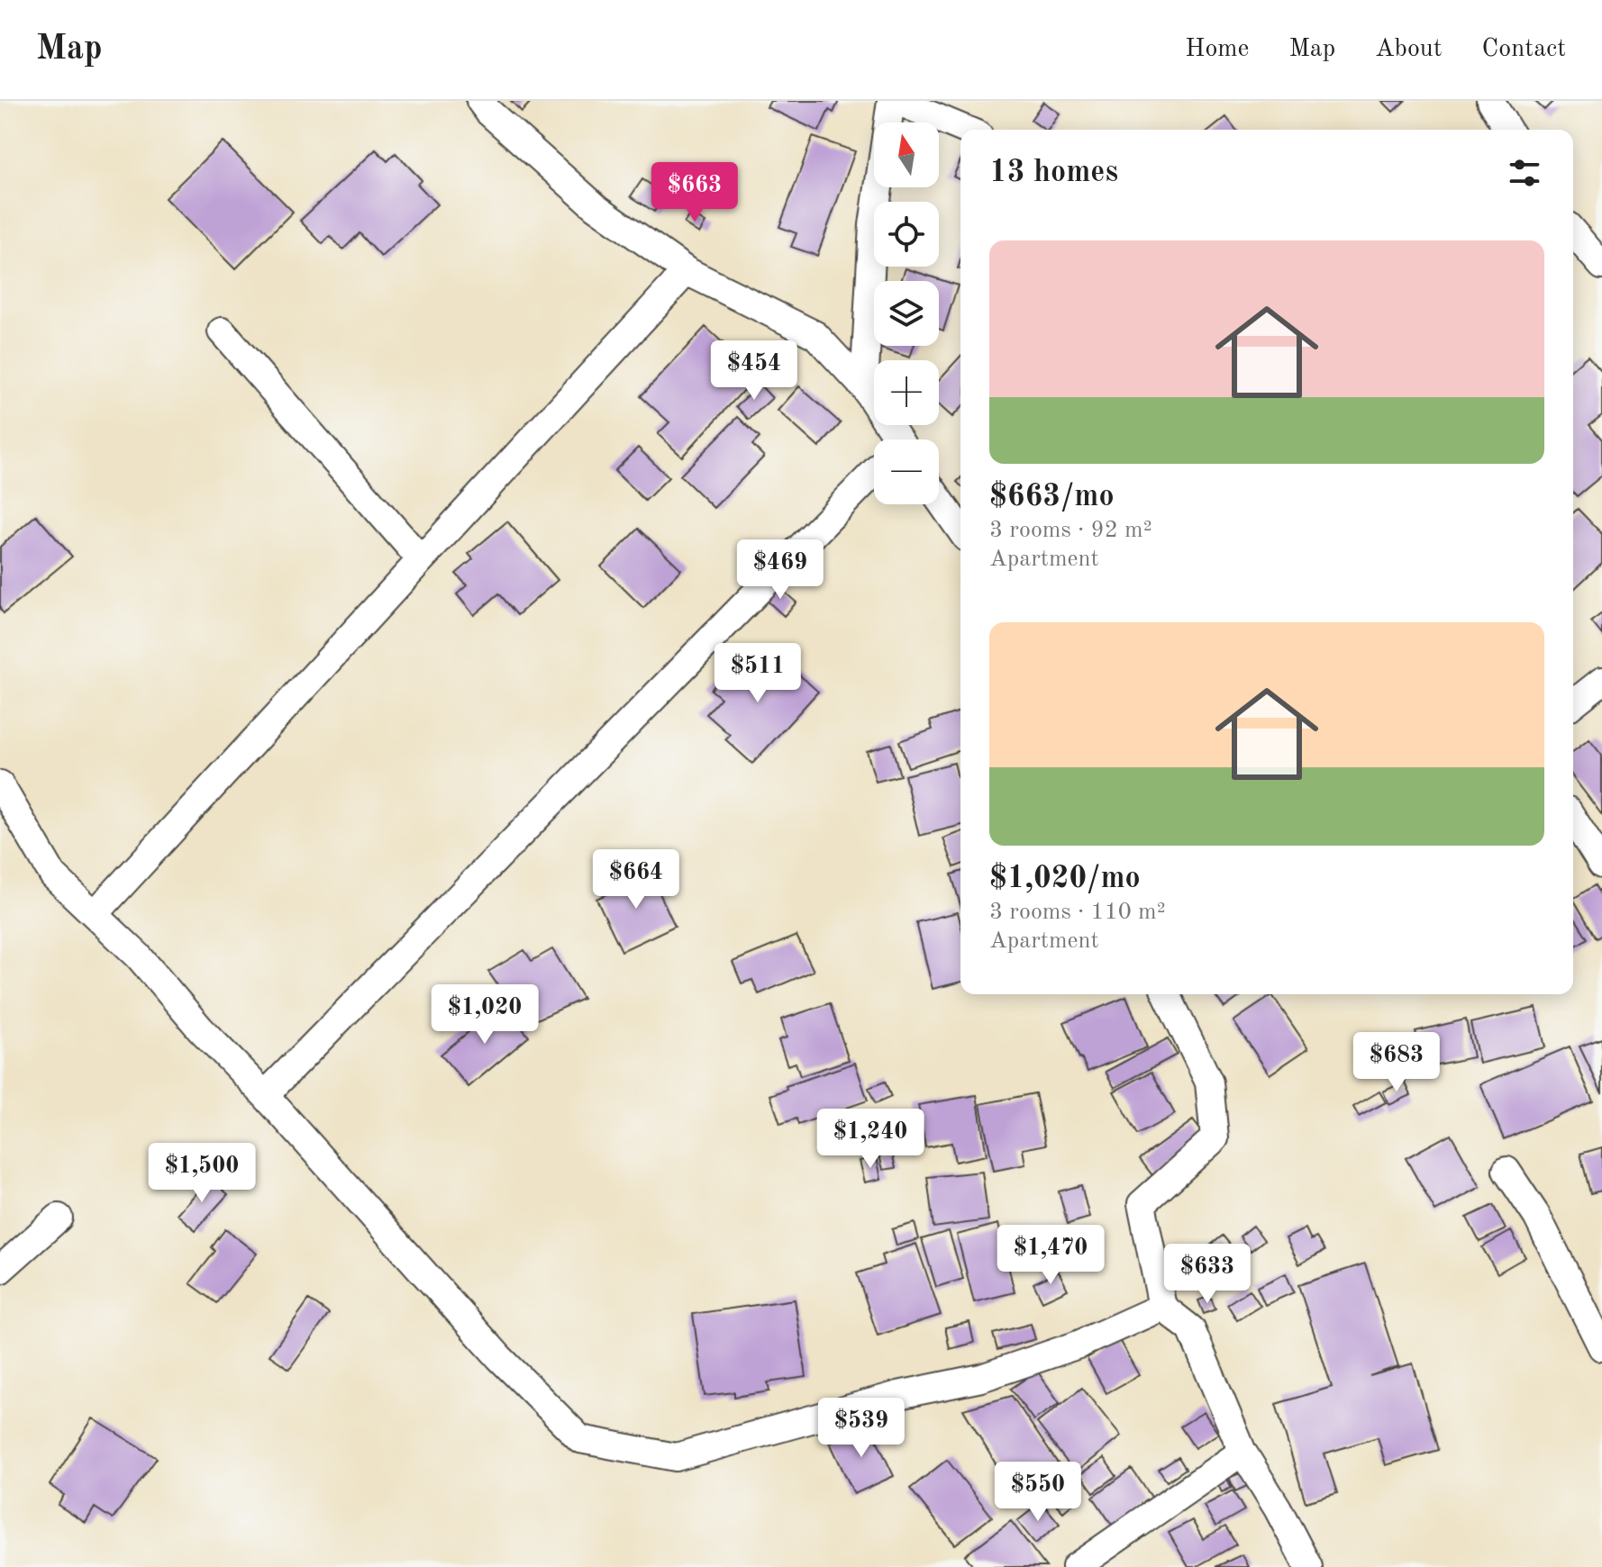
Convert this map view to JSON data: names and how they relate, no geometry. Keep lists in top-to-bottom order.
{
  "north": "top",
  "page": {
    "header": "Map",
    "nav": [
      "Home",
      "Map",
      "About",
      "Contact"
    ],
    "map_buttons": ["+", "−"],
    "heading": "13 homes",
    "price": [
      "$663",
      "$454",
      "$469",
      "$511",
      "$664",
      "$1,020",
      "$683",
      "$1,240",
      "$1,500",
      "$1,470",
      "$633",
      "$539",
      "$550"
    ],
    "list": [
      {
        "name": "$663/mo",
        "note": "3 rooms · 92 m² · Apartment"
      },
      {
        "name": "$1,020/mo",
        "note": "3 rooms · 110 m² · Apartment"
      }
    ]
  }
}
